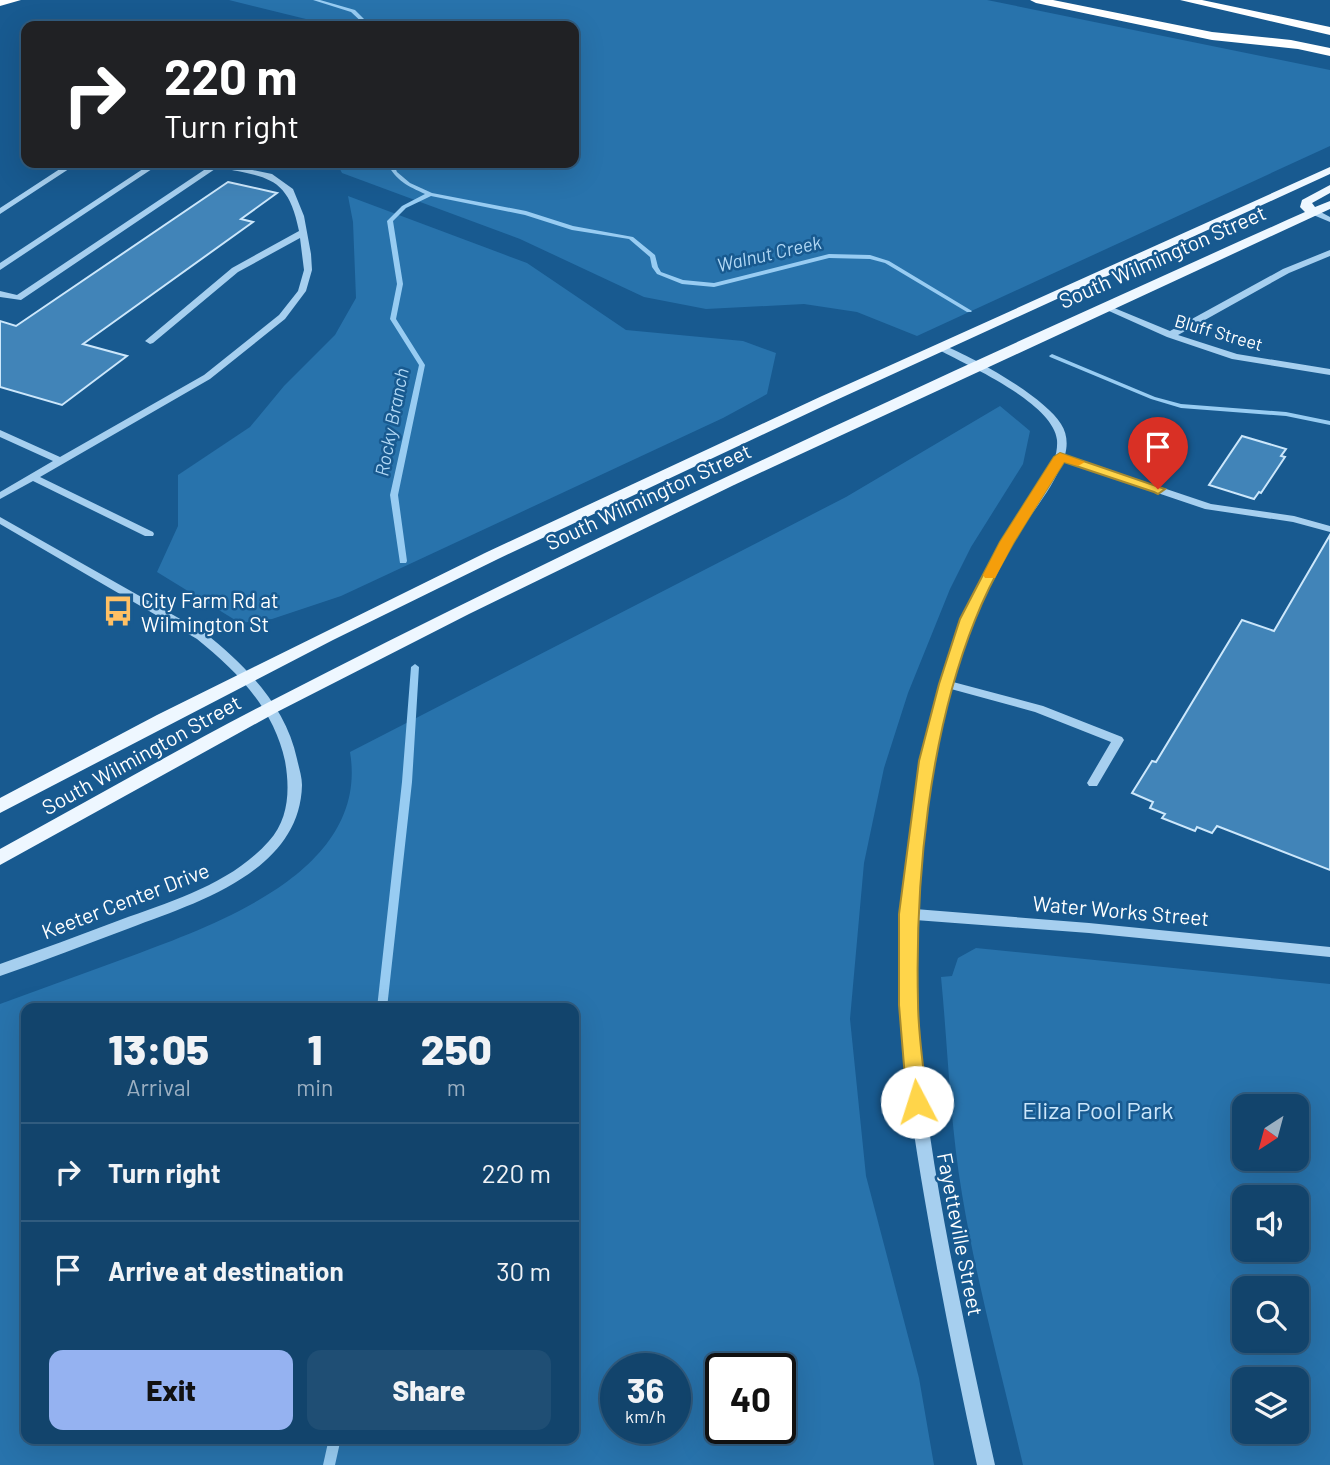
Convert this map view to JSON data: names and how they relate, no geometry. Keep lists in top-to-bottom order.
{
  "streets": {
    "main road": ["South Wilmington Street"],
    "street": [
      "Bluff Street",
      "Keeter Center Drive",
      "Water Works Street",
      "Fayetteville Street"
    ]
  },
  "crossings": [
    ["South Wilmington Street", "Bluff Street"],
    ["South Wilmington Street", "Keeter Center Drive"],
    ["Water Works Street", "Fayetteville Street"]
  ],
  "water": ["Walnut Creek", "Rocky Branch"],
  "parks": ["Eliza Pool Park"],
  "places": {
    "bus stop": ["City Farm Rd at Wilmington St"]
  },
  "north": "bottom left",
  "page": {
    "turn": ["220 m", "Turn right"],
    "eta": [
      "13:05",
      "Arrival",
      "1",
      "min",
      "250",
      "m"
    ],
    "list": [
      {
        "name": "Turn right",
        "value": "220 m"
      },
      {
        "name": "Arrive at destination",
        "value": "30 m"
      }
    ],
    "buttons": ["Exit", "Share"],
    "speed": "36 km/h",
    "limit": "40"
  }
}
